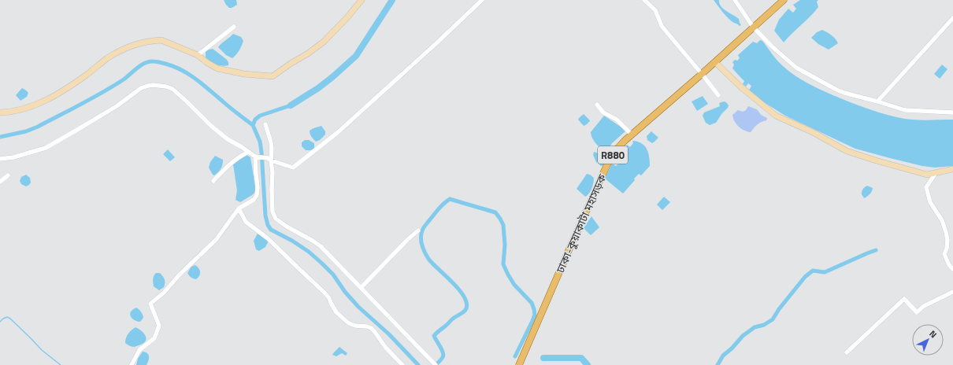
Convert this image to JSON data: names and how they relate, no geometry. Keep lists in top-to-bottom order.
{
  "streets": {
    "main road": ["R880", "ঢাকা-কুয়াকাটা মহাসড়ক"]
  },
  "north": "top right"
}
